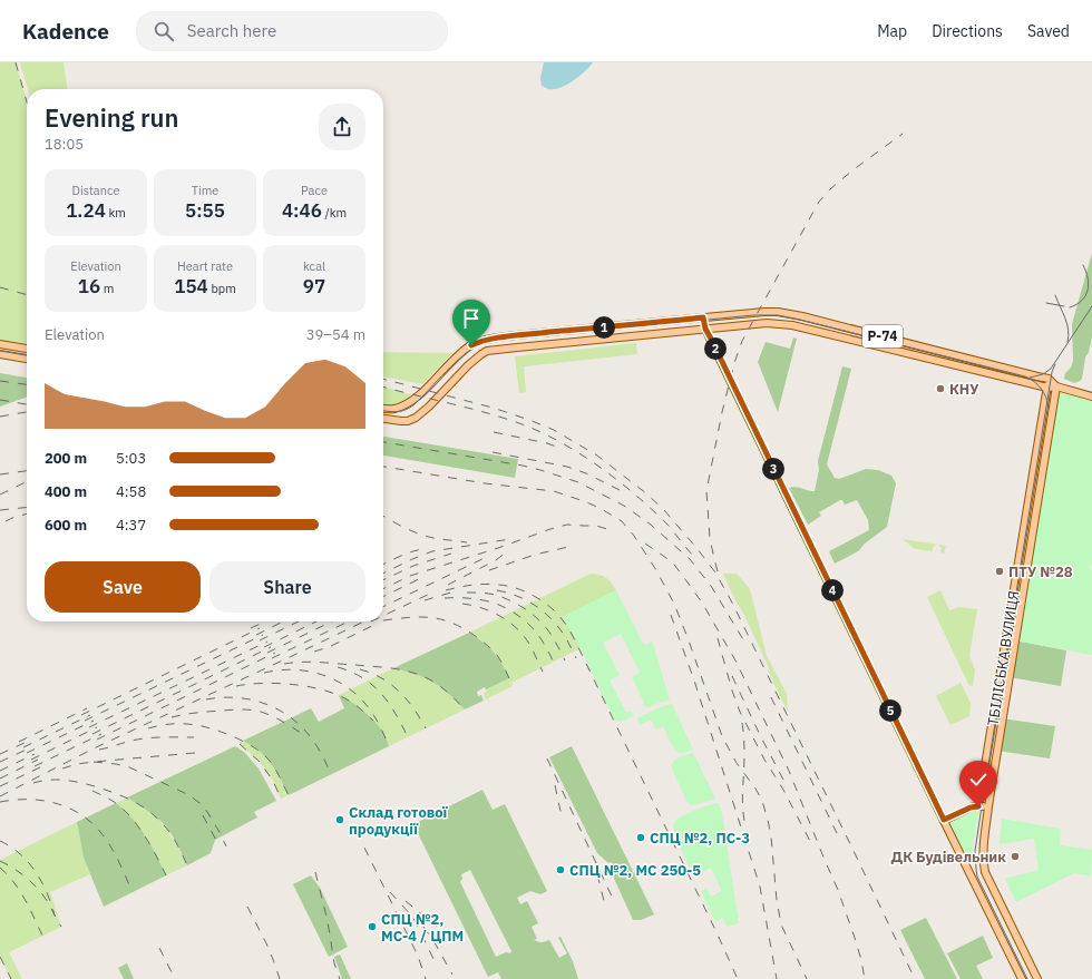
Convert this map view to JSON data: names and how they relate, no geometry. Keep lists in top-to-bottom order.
{
  "streets": {
    "main road": ["Р-74", "ТБІЛІСЬКА ВУЛИЦЯ"]
  },
  "crossings": [
    ["Р-74", "ТБІЛІСЬКА ВУЛИЦЯ"]
  ],
  "places": [
    "КНУ",
    "ПТУ №28",
    "Склад готової продукції",
    "СПЦ №2, ПС-3",
    "ДК Будівельник",
    "СПЦ №2, МС 250-5",
    "СПЦ №2, МС-4 / ЦПМ"
  ],
  "page": {
    "header": "Kadence",
    "search": "Search here",
    "nav": ["Map", "Directions", "Saved"],
    "heading": ["Evening run", "18:05"],
    "stats": [
      ["Distance", "1.24 km"],
      ["Time", "5:55"],
      ["Pace", "4:46 /km"],
      ["Elevation", "16 m"],
      ["Heart rate", "154 bpm"],
      ["kcal", "97"]
    ],
    "pins": [
      "1",
      "2",
      "3",
      "4",
      "5"
    ],
    "chart": ["Elevation", "39–54 m"],
    "list": [
      {
        "name": "200 m",
        "note": "5:03"
      },
      {
        "name": "400 m",
        "note": "4:58"
      },
      {
        "name": "600 m",
        "note": "4:37"
      }
    ],
    "buttons": ["Save", "Share"]
  }
}
